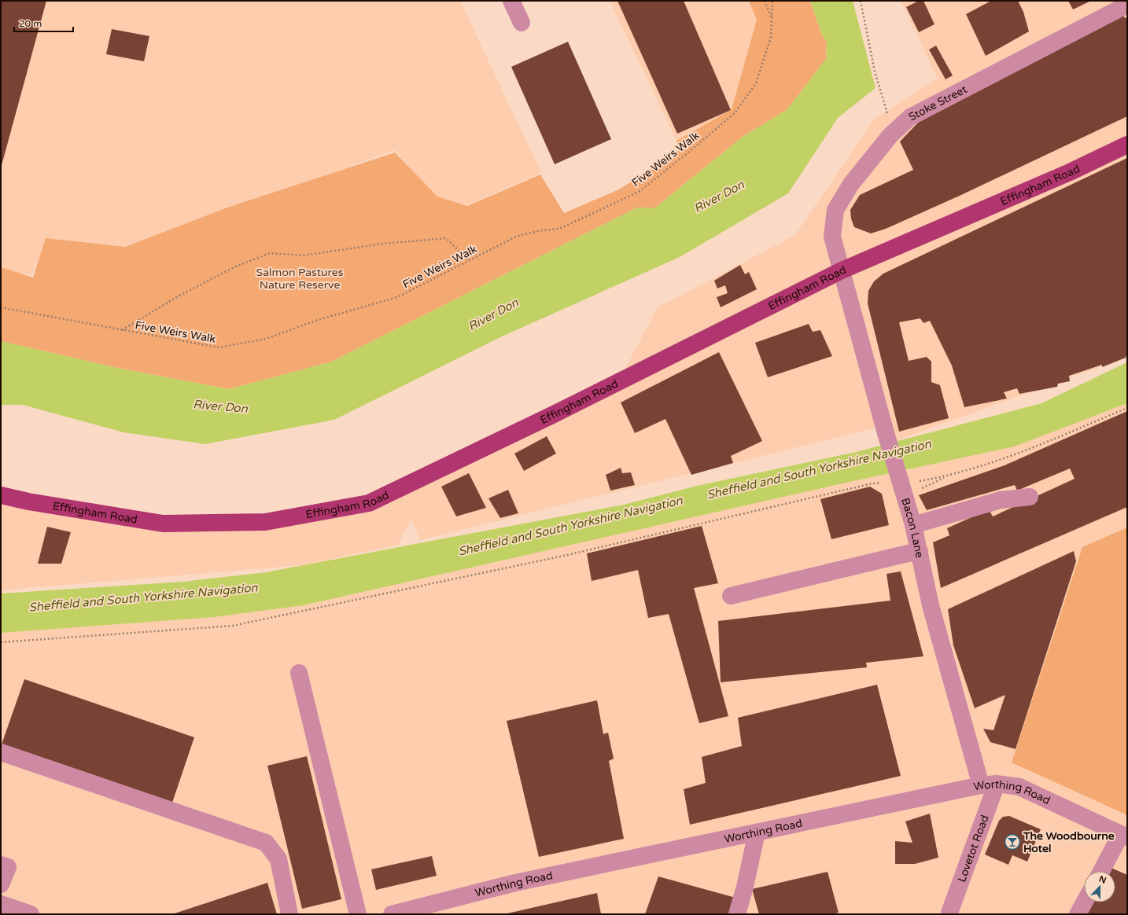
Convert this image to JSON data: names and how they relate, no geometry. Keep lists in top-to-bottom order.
{
  "streets": {
    "main road": ["Effingham Road"],
    "street": [
      "Stoke Street",
      "Bacon Lane",
      "Worthing Road",
      "Lovetot Road"
    ],
    "path": ["Five Weirs Walk"]
  },
  "crossings": [
    ["Stoke Street", "Effingham Road"],
    ["Stoke Street", "Bacon Lane"],
    ["Effingham Road", "Bacon Lane"],
    ["Bacon Lane", "Worthing Road"],
    ["Bacon Lane", "Lovetot Road"],
    ["Worthing Road", "Lovetot Road"]
  ],
  "water": ["River Don", "Sheffield and South Yorkshire Navigation"],
  "parks": ["Salmon Pastures Nature Reserve"],
  "places": {
    "bar": ["The Woodbourne Hotel"]
  },
  "scale_bar": "20 m",
  "north": "top"
}
